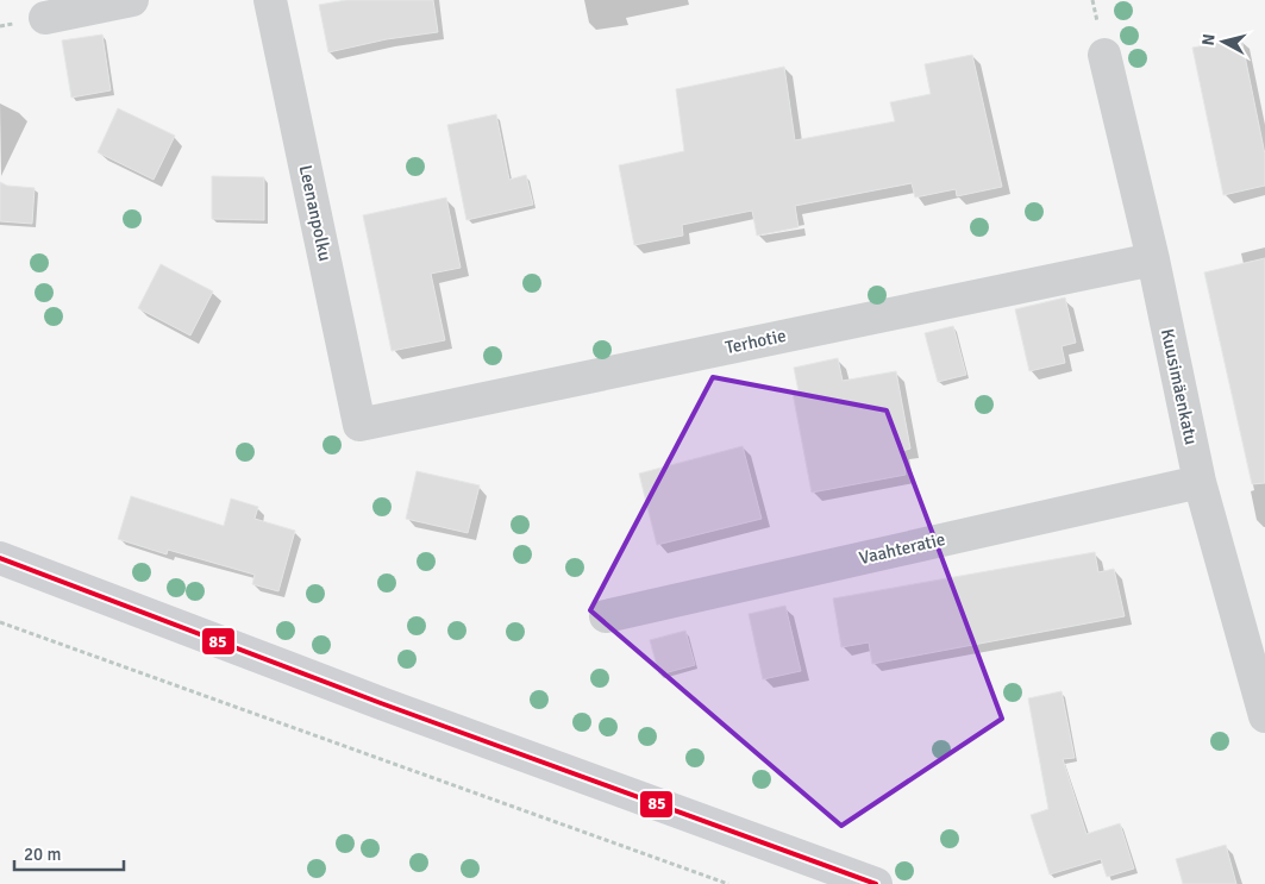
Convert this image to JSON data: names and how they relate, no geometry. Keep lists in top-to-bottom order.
{
  "streets": {
    "street": [
      "Leenanpolku",
      "Terhotie",
      "Kuusimäenkatu",
      "Vaahteratie"
    ]
  },
  "crossings": [
    ["Leenanpolku", "Terhotie"],
    ["Terhotie", "Kuusimäenkatu"],
    ["Kuusimäenkatu", "Vaahteratie"]
  ],
  "lines": ["transit line 85"],
  "scale_bar": "20 m",
  "north": "left"
}
